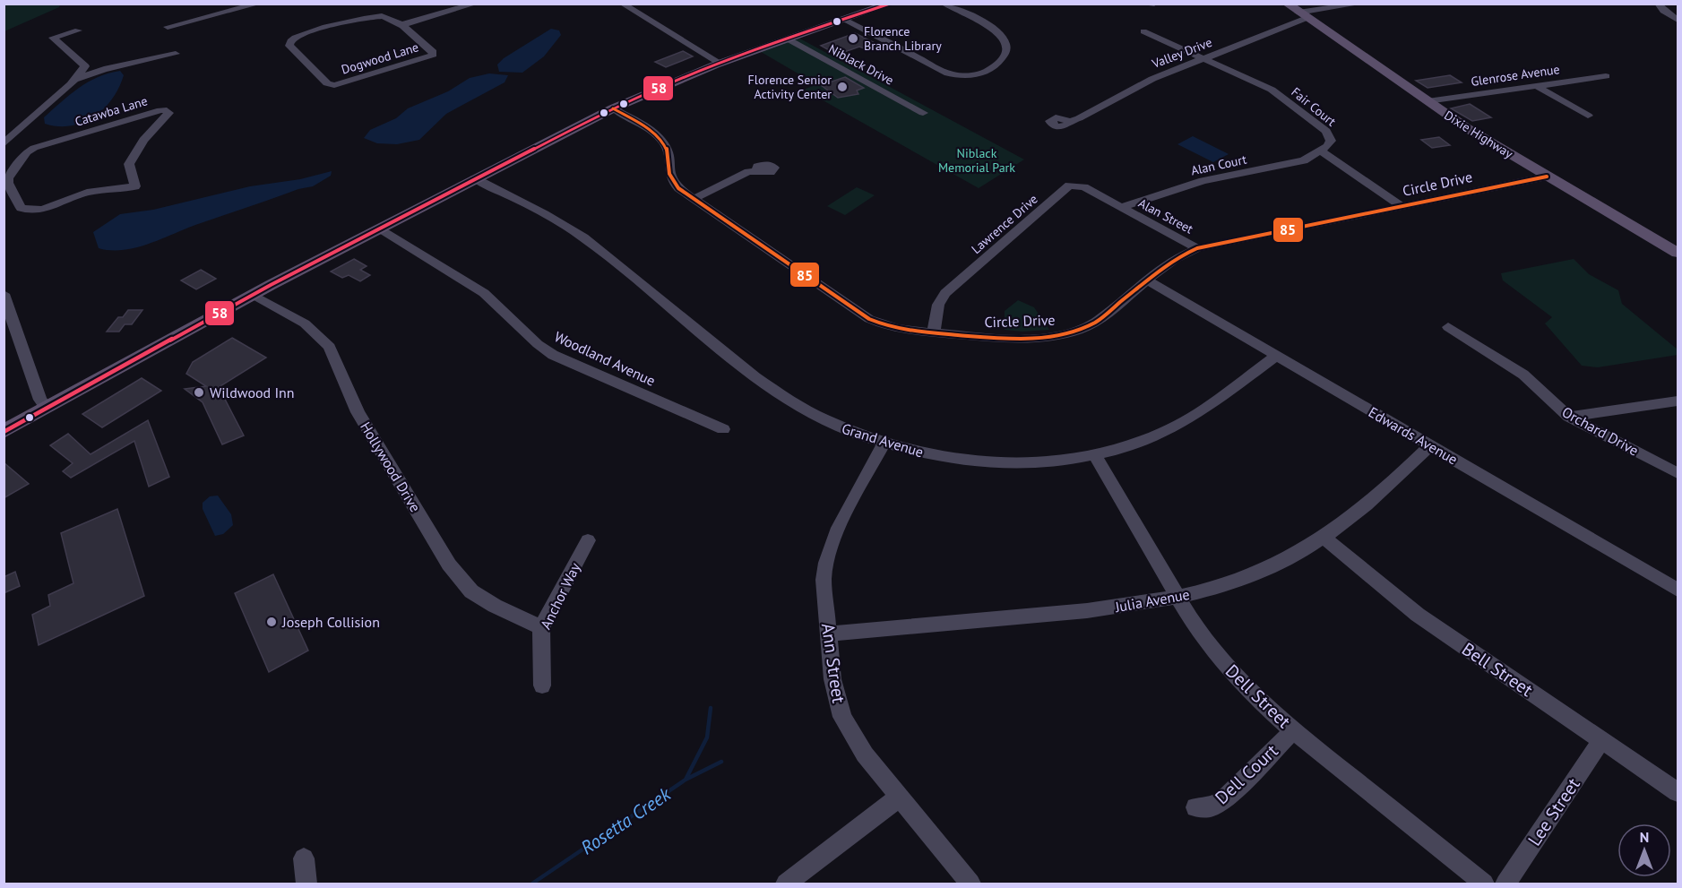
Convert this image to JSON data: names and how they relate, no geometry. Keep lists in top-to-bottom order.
{
  "streets": {
    "main road": ["Dixie Highway"],
    "street": [
      "Valley Drive",
      "Dogwood Lane",
      "Niblack Drive",
      "Glenrose Avenue",
      "Fair Court",
      "Catawba Lane",
      "Alan Court",
      "Circle Drive",
      "Alan Street",
      "Lawrence Drive",
      "Woodland Avenue",
      "Orchard Drive",
      "Edwards Avenue",
      "Grand Avenue",
      "Hollywood Drive",
      "Anchor Way",
      "Julia Avenue",
      "Ann Street",
      "Bell Street",
      "Dell Street",
      "Dell Court",
      "Lee Street"
    ]
  },
  "crossings": [
    ["Valley Drive", "Fair Court"],
    ["Valley Drive", "Dixie Highway"],
    ["Glenrose Avenue", "Dixie Highway"],
    ["Fair Court", "Alan Court"],
    ["Dixie Highway", "Circle Drive"],
    ["Alan Court", "Alan Street"],
    ["Alan Court", "Lawrence Drive"],
    ["Circle Drive", "Alan Street"],
    ["Circle Drive", "Lawrence Drive"],
    ["Circle Drive", "Edwards Avenue"],
    ["Alan Street", "Lawrence Drive"],
    ["Edwards Avenue", "Grand Avenue"],
    ["Edwards Avenue", "Julia Avenue"],
    ["Grand Avenue", "Ann Street"],
    ["Grand Avenue", "Dell Street"],
    ["Hollywood Drive", "Anchor Way"],
    ["Julia Avenue", "Ann Street"],
    ["Julia Avenue", "Bell Street"],
    ["Julia Avenue", "Dell Street"],
    ["Bell Street", "Lee Street"],
    ["Dell Street", "Dell Court"]
  ],
  "water": ["Rosetta Creek"],
  "parks": ["Niblack Memorial Park"],
  "places": [
    "Florence Branch Library",
    "Florence Senior Activity Center",
    "Wildwood Inn",
    "Joseph Collision"
  ],
  "lines": ["transit line 58", "transit line 85"],
  "north": "top"
}
